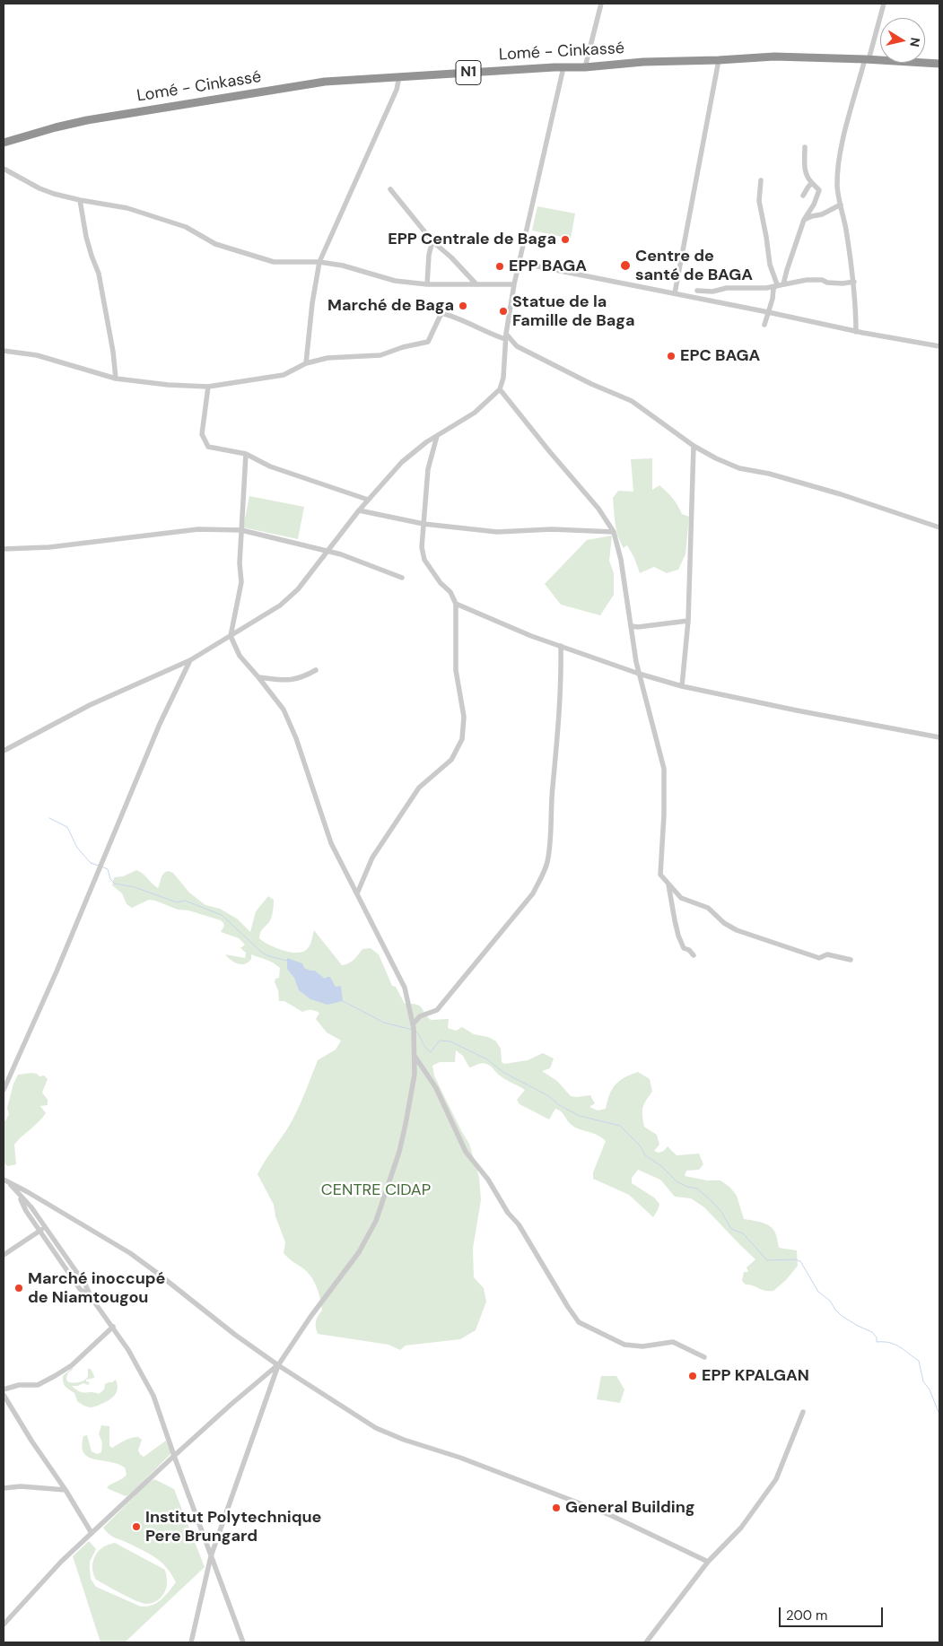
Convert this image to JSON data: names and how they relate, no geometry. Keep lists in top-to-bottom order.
{
  "streets": {
    "highway": ["Lomé - Cinkassé", "N1"]
  },
  "parks": ["CENTRE CIDAP"],
  "places": [
    "EPP Centrale de Baga",
    "Centre de santé de BAGA",
    "EPP BAGA",
    "Marché de Baga",
    "Statue de la Famille de Baga",
    "EPC BAGA",
    "Marché inoccupé de Niamtougou",
    "EPP KPALGAN",
    "General Building",
    "Institut Polytechnique Pere Brungard"
  ],
  "scale_bar": "200 m",
  "north": "right"
}
